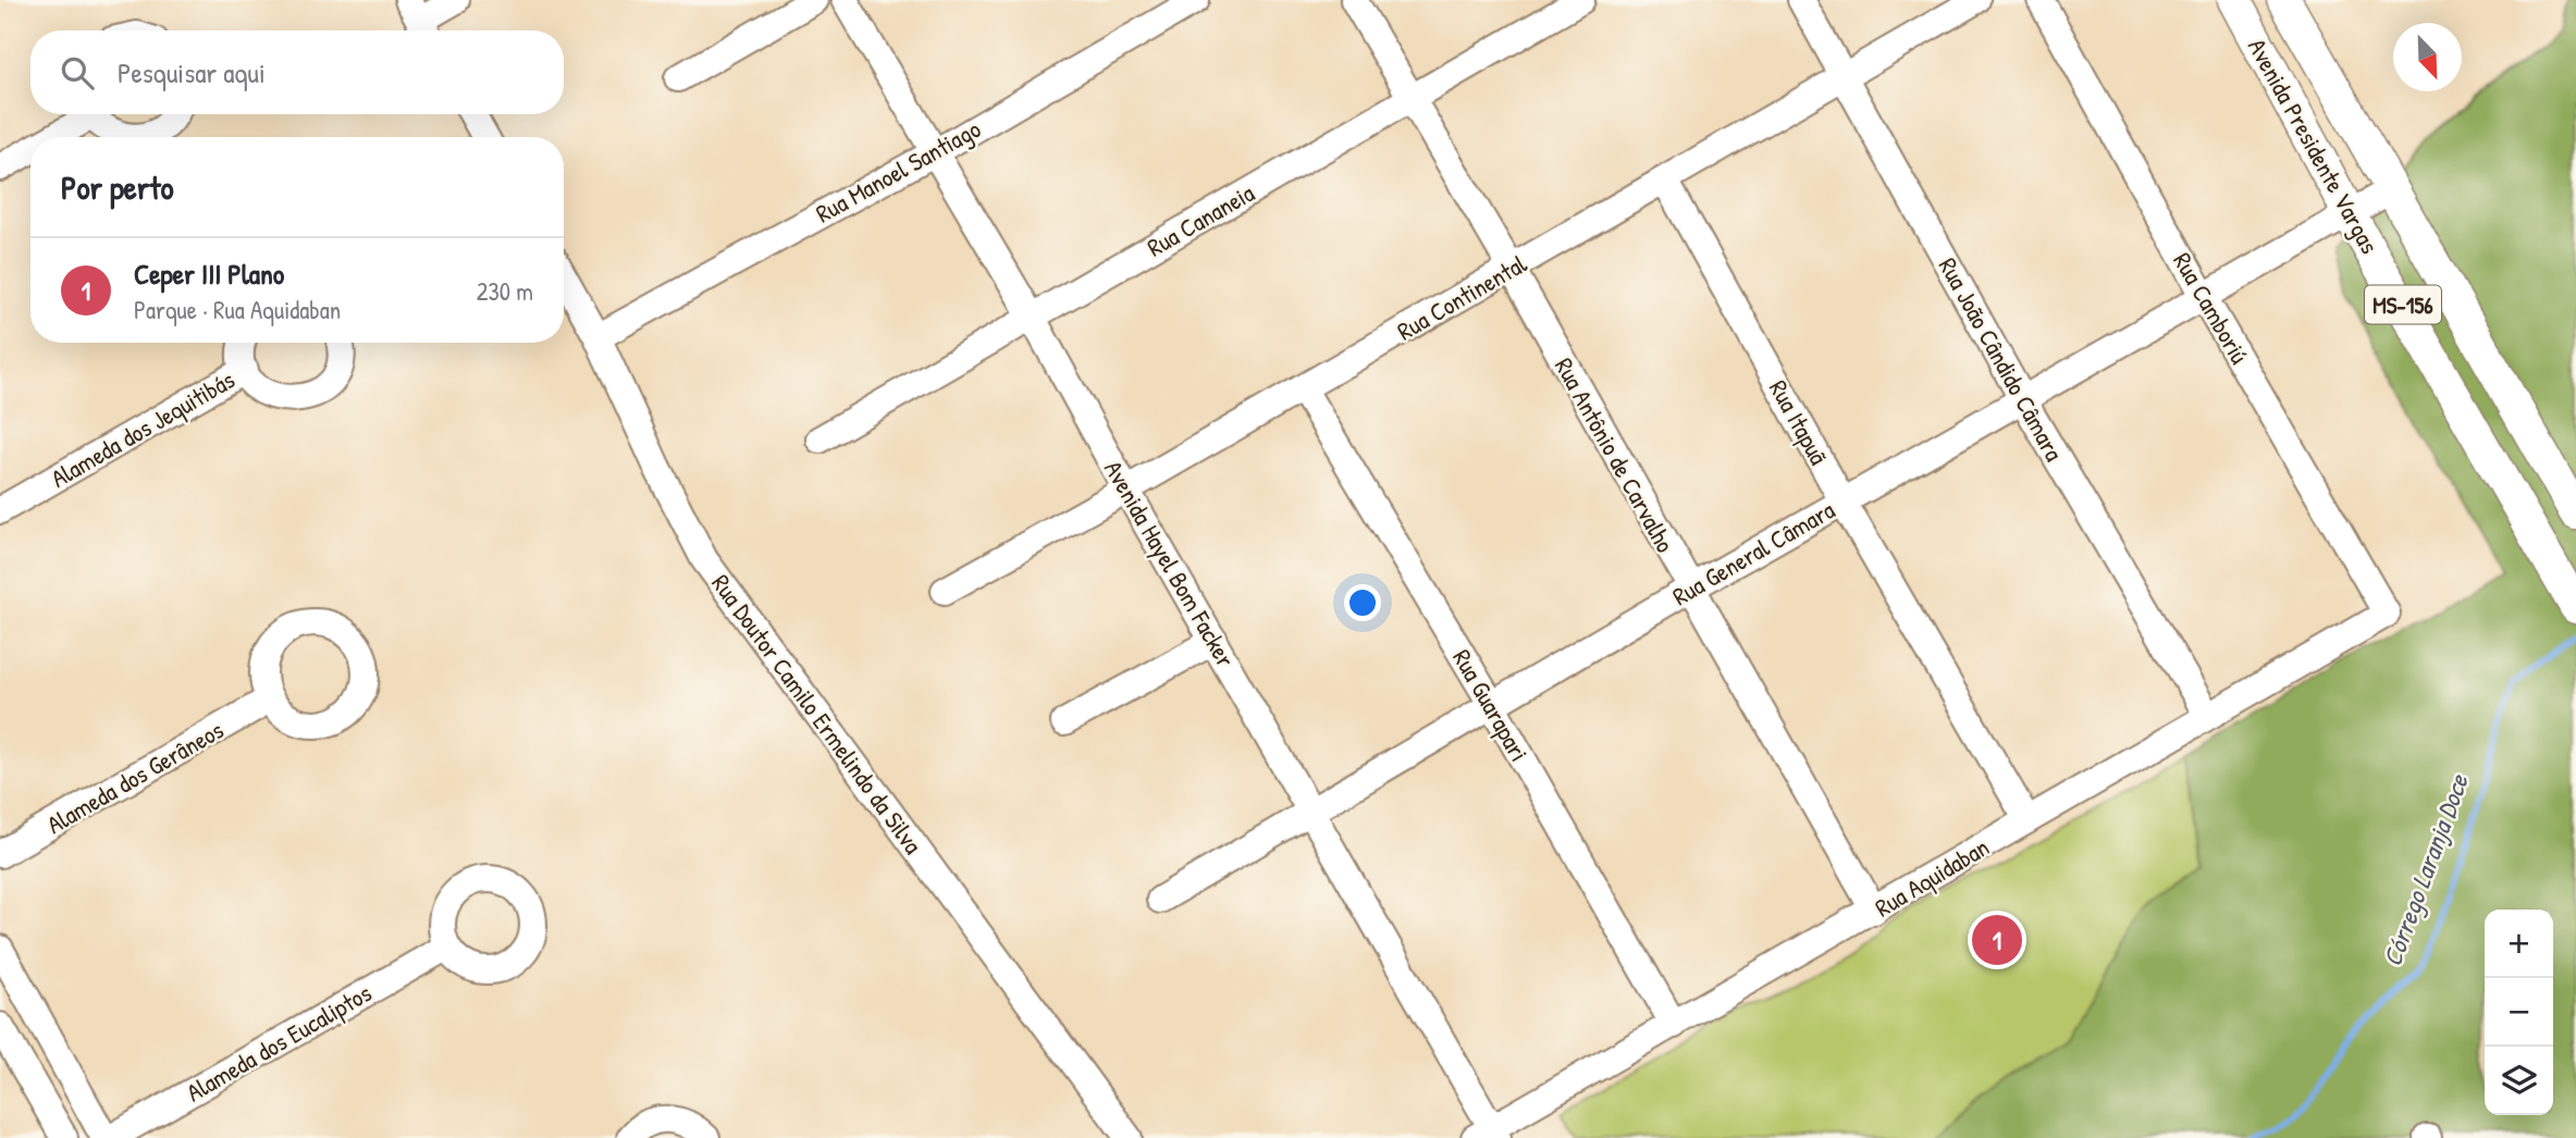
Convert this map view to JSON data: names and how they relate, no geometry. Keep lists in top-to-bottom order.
{
  "streets": {
    "main road": ["Avenida Presidente Vargas", "MS-156"],
    "street": [
      "Rua Manoel Santiago",
      "Rua Cananeia",
      "Rua Continental",
      "Rua Camboriú",
      "Rua João Cândido Câmara",
      "Rua Itapuã",
      "Alameda dos Jequitibás",
      "Rua Antônio de Carvalho",
      "Rua General Câmara",
      "Avenida Hayel Bom Facker",
      "Rua Guarapari",
      "Rua Doutor Camilo Ermelindo da Silva",
      "Alameda dos Gerâneos",
      "Rua Aquidaban",
      "Alameda dos Eucaliptos"
    ]
  },
  "crossings": [
    ["Avenida Presidente Vargas", "Rua General Câmara"],
    ["Rua Manoel Santiago", "Avenida Hayel Bom Facker"],
    ["Rua Manoel Santiago", "Rua Doutor Camilo Ermelindo da Silva"],
    ["Rua Cananeia", "Rua Antônio de Carvalho"],
    ["Rua Cananeia", "Avenida Hayel Bom Facker"],
    ["Rua Continental", "Rua João Cândido Câmara"],
    ["Rua Continental", "Rua Itapuã"],
    ["Rua Continental", "Rua Antônio de Carvalho"],
    ["Rua Continental", "Avenida Hayel Bom Facker"],
    ["Rua Continental", "Rua Guarapari"],
    ["Rua Camboriú", "Rua General Câmara"],
    ["Rua Camboriú", "Rua Aquidaban"],
    ["Rua João Cândido Câmara", "Rua General Câmara"],
    ["Rua João Cândido Câmara", "Rua Aquidaban"],
    ["Rua Itapuã", "Rua General Câmara"],
    ["Rua Itapuã", "Rua Aquidaban"],
    ["Rua Antônio de Carvalho", "Rua General Câmara"],
    ["Rua Antônio de Carvalho", "Rua Aquidaban"],
    ["Rua General Câmara", "Avenida Hayel Bom Facker"],
    ["Rua General Câmara", "Rua Guarapari"],
    ["Avenida Hayel Bom Facker", "Rua Aquidaban"],
    ["Rua Guarapari", "Rua Aquidaban"]
  ],
  "water": ["Córrego Laranja Doce"],
  "north": "bottom right",
  "page": {
    "search": "Pesquisar aqui",
    "heading": "Por perto",
    "list": [
      {
        "mark": "1",
        "name": "Ceper III Plano",
        "note": "Parque · Rua Aquidaban",
        "value": "230 m"
      }
    ],
    "map_buttons": ["+", "−"],
    "pins": "1"
  }
}
